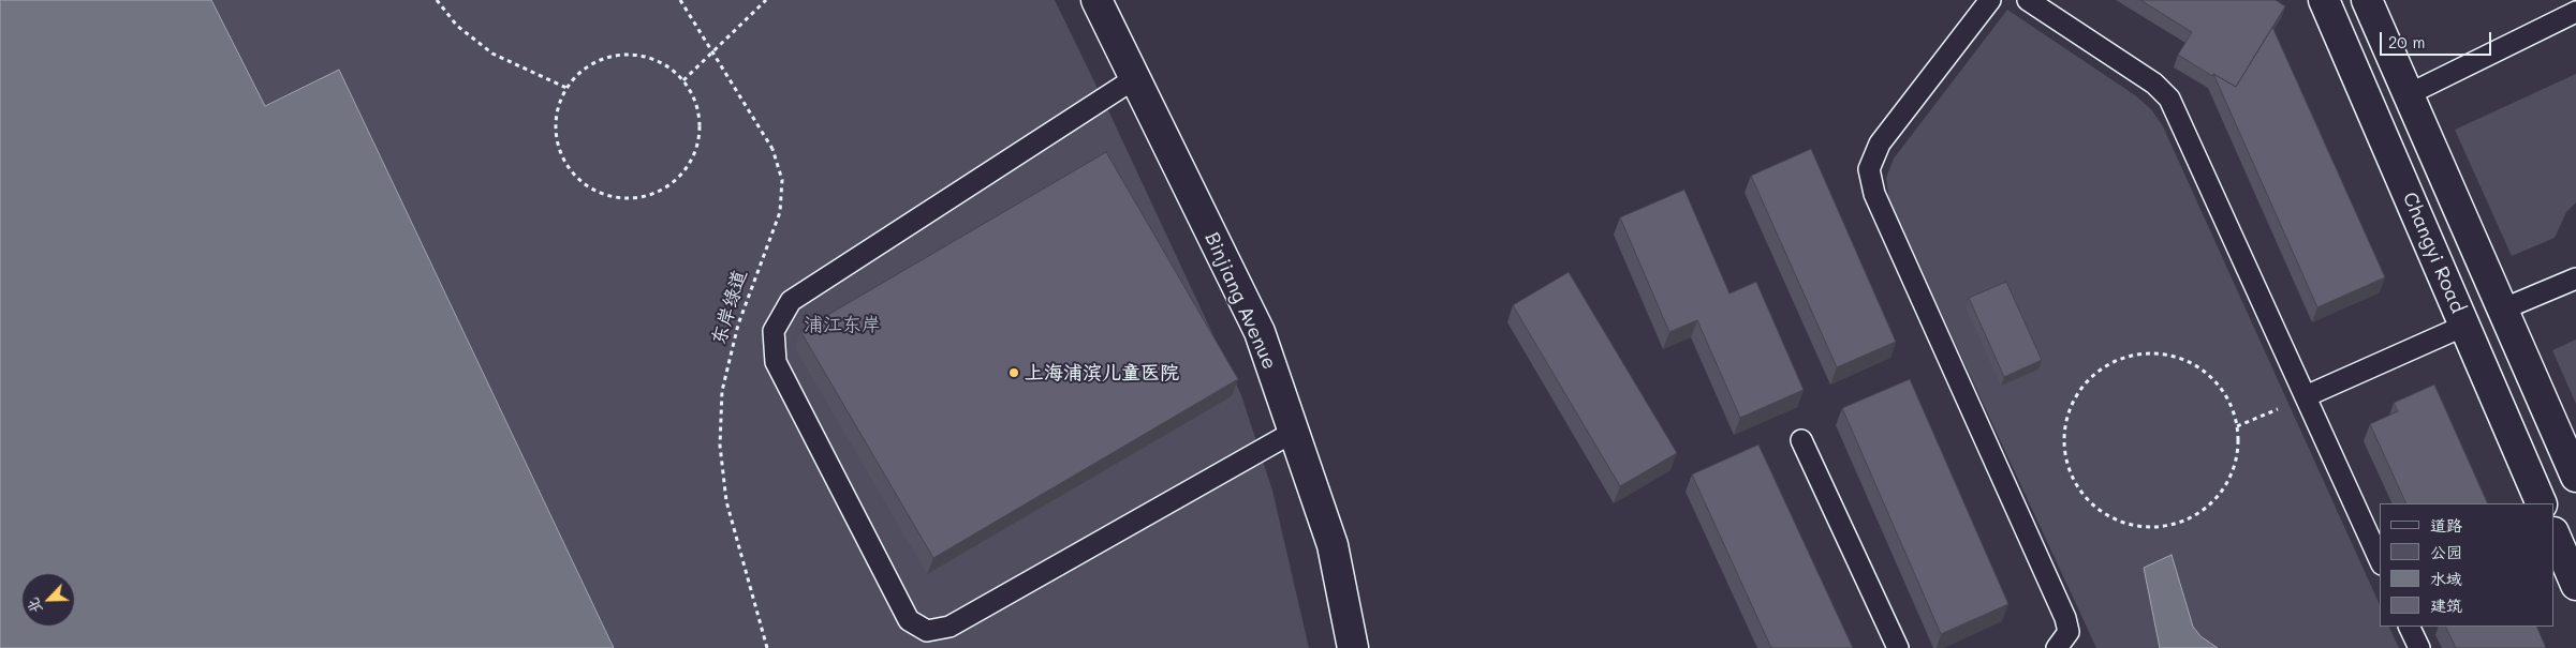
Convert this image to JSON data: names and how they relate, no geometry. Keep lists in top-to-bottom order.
{
  "streets": {
    "main road": ["Changyi Road", "Binjiang Avenue"],
    "path": ["东岸绿道"]
  },
  "parks": ["浦江东岸"],
  "places": ["上海浦滨儿童医院"],
  "legend": [
    "道路",
    "公园",
    "水域",
    "建筑"
  ],
  "scale_bar": "20 m",
  "north": "bottom left"
}
